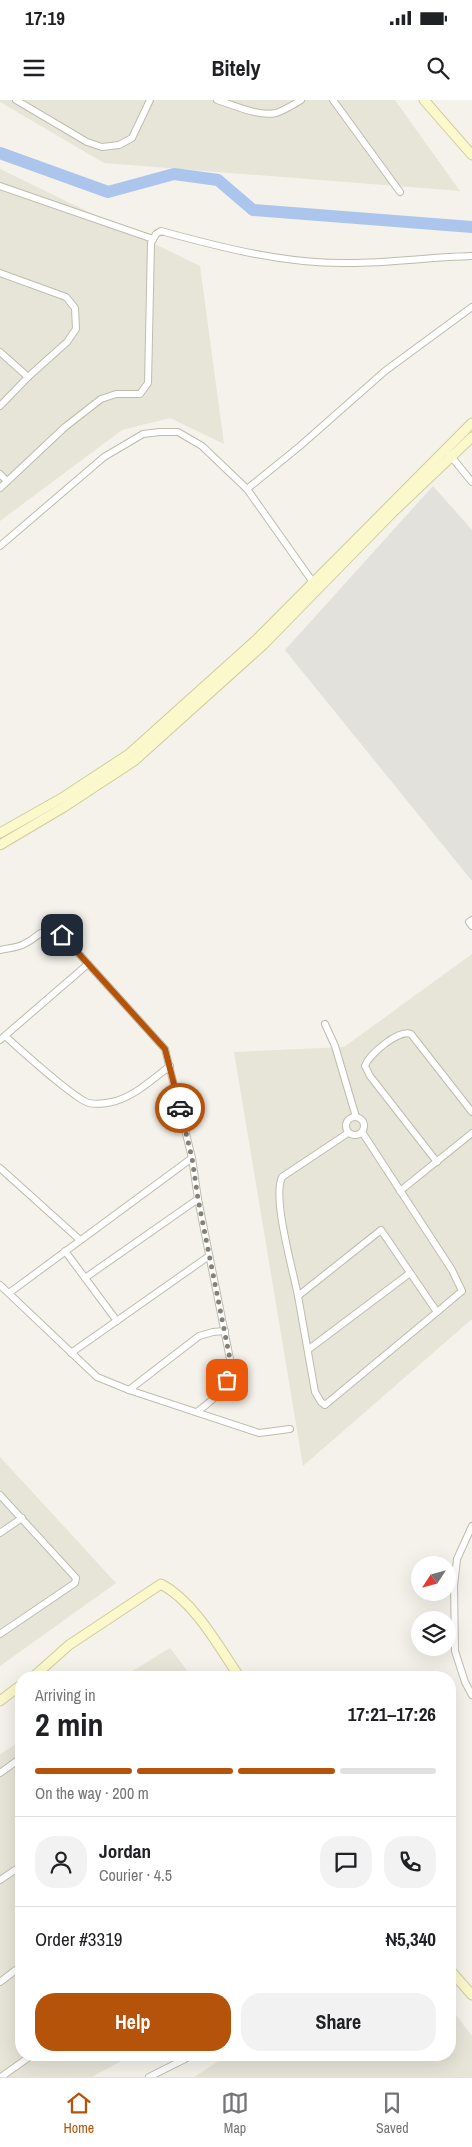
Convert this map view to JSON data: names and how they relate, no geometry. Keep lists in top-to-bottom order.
{
  "north": "bottom left",
  "page": {
    "status": "17:19",
    "header": "Bitely",
    "heading": ["2 min", "Arriving in", "17:21–17:26"],
    "panel": [
      "Jordan",
      "Courier · 4.5",
      "Order #3319",
      "₦5,340"
    ],
    "bar": "On the way · 200 m",
    "buttons": ["Help", "Share"],
    "tabs": ["Home", "Map", "Saved"]
  }
}
